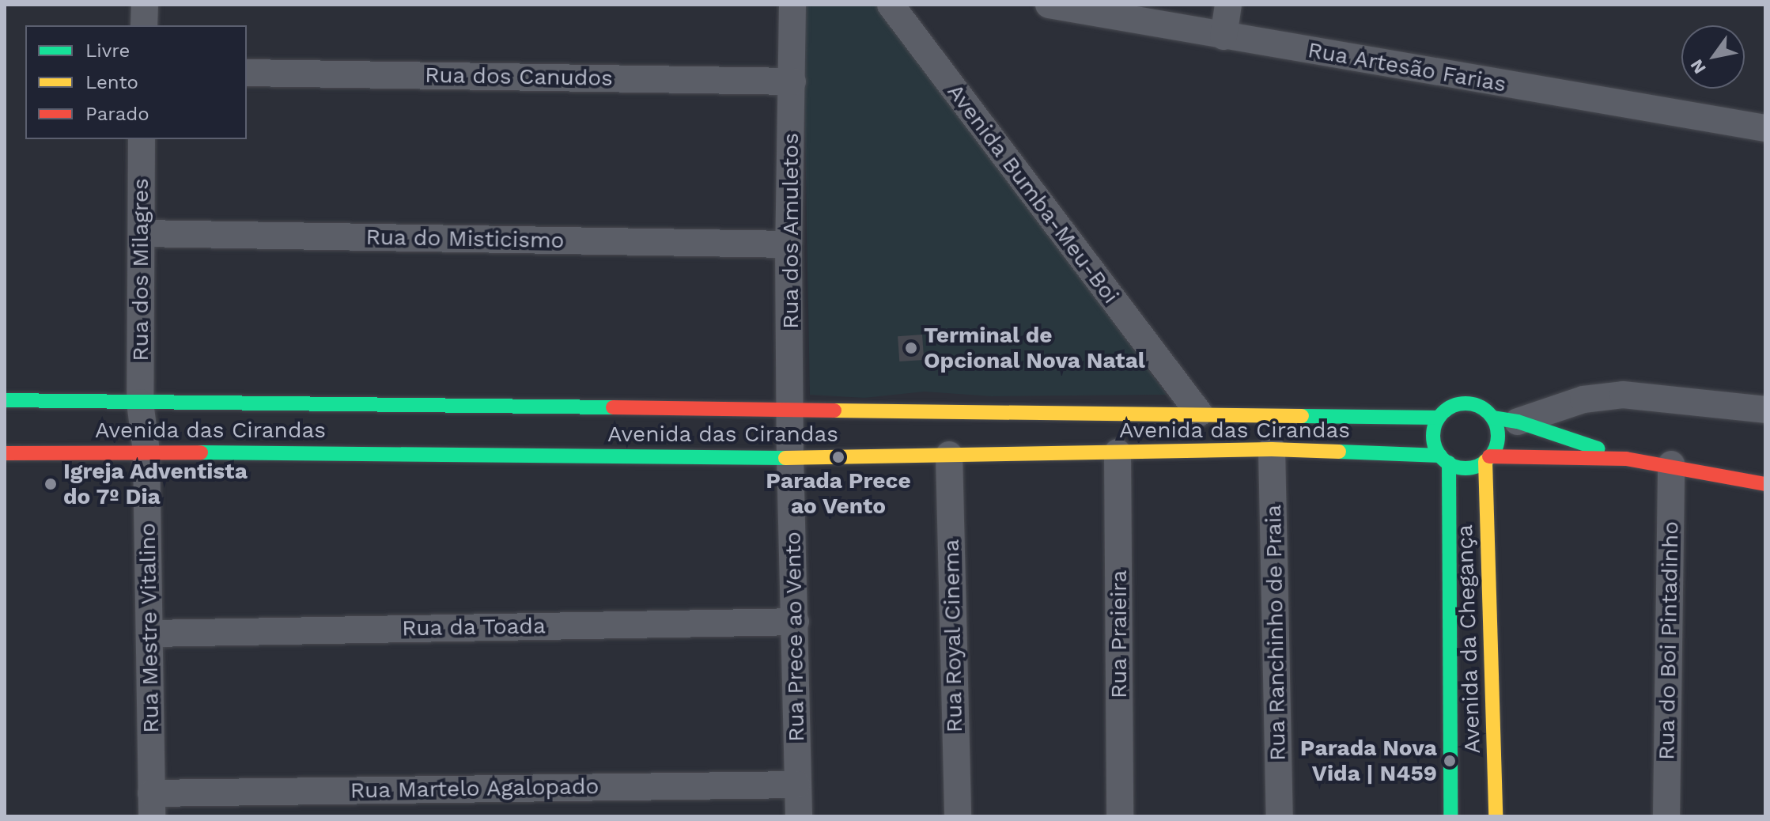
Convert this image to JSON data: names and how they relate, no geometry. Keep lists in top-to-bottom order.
{
  "streets": {
    "street": [
      "Rua Artesão Farias",
      "Rua dos Canudos",
      "Avenida Bumba-Meu-Boi",
      "Rua dos Amuletos",
      "Rua do Misticismo",
      "Rua dos Milagres",
      "Avenida das Cirandas",
      "Rua da Toada",
      "Rua Mestre Vitalino",
      "Rua Ranchinho de Praia",
      "Rua Praieira",
      "Rua Royal Cinema",
      "Rua Prece ao Vento",
      "Avenida da Chegança",
      "Rua do Boi Pintadinho",
      "Rua Martelo Agalopado"
    ]
  },
  "crossings": [
    ["Rua dos Canudos", "Rua dos Amuletos"],
    ["Avenida Bumba-Meu-Boi", "Avenida das Cirandas"],
    ["Rua dos Amuletos", "Rua do Misticismo"],
    ["Rua dos Amuletos", "Avenida das Cirandas"],
    ["Rua dos Amuletos", "Rua Prece ao Vento"],
    ["Rua do Misticismo", "Rua dos Milagres"],
    ["Rua dos Milagres", "Avenida das Cirandas"],
    ["Rua dos Milagres", "Rua Mestre Vitalino"],
    ["Avenida das Cirandas", "Rua Mestre Vitalino"],
    ["Avenida das Cirandas", "Rua Ranchinho de Praia"],
    ["Avenida das Cirandas", "Rua Praieira"],
    ["Avenida das Cirandas", "Rua Royal Cinema"],
    ["Avenida das Cirandas", "Rua Prece ao Vento"],
    ["Avenida das Cirandas", "Avenida da Chegança"],
    ["Rua da Toada", "Rua Mestre Vitalino"],
    ["Rua da Toada", "Rua Prece ao Vento"],
    ["Rua Mestre Vitalino", "Rua Martelo Agalopado"],
    ["Rua Prece ao Vento", "Rua Martelo Agalopado"]
  ],
  "places": [
    "Terminal de Opcional Nova Natal",
    "Parada Prece ao Vento",
    "Igreja Adventista do 7º Dia",
    "Parada Nova Vida | N459"
  ],
  "legend": ["Livre", "Lento", "Parado"],
  "north": "bottom left"
}
